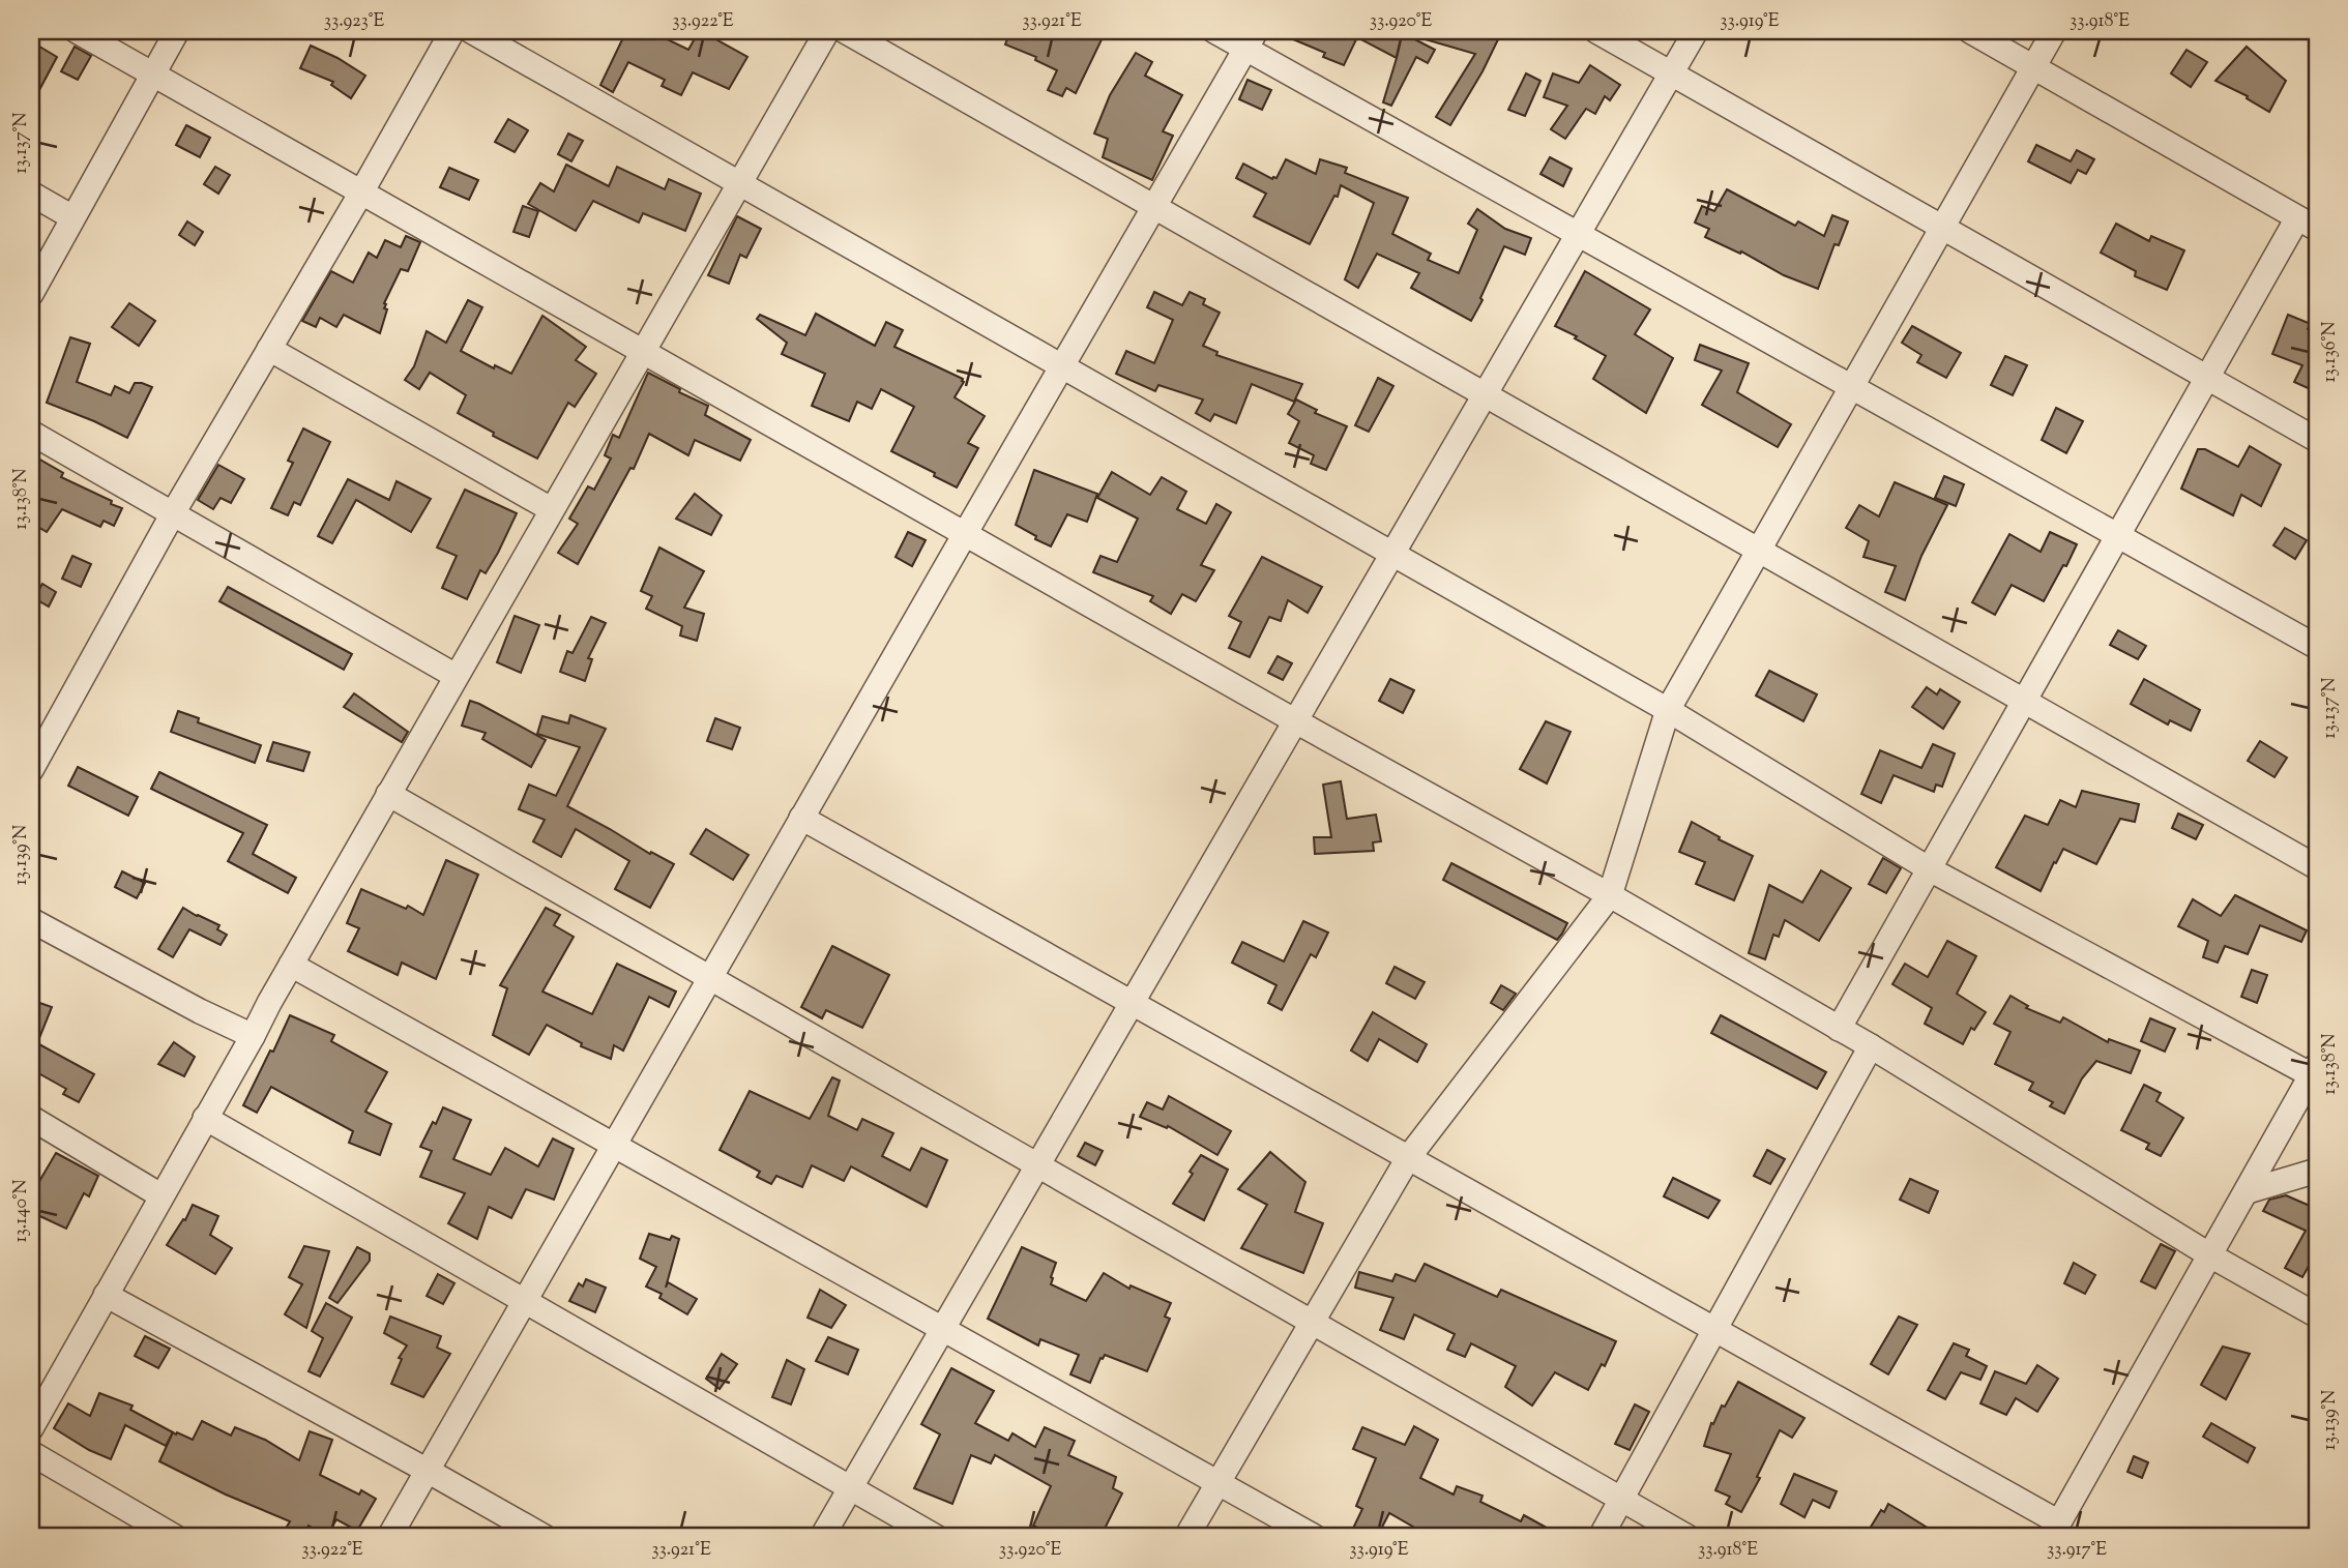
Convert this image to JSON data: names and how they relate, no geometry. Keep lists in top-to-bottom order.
{
  "coordinates": [
    "33.923°E",
    "33.922°E",
    "33.921°E",
    "33.920°E",
    "33.919°E",
    "33.918°E",
    "13.137°N",
    "13.136°N",
    "13.138°N",
    "13.139°N",
    "13.140°N",
    "33.917°E"
  ]
}
